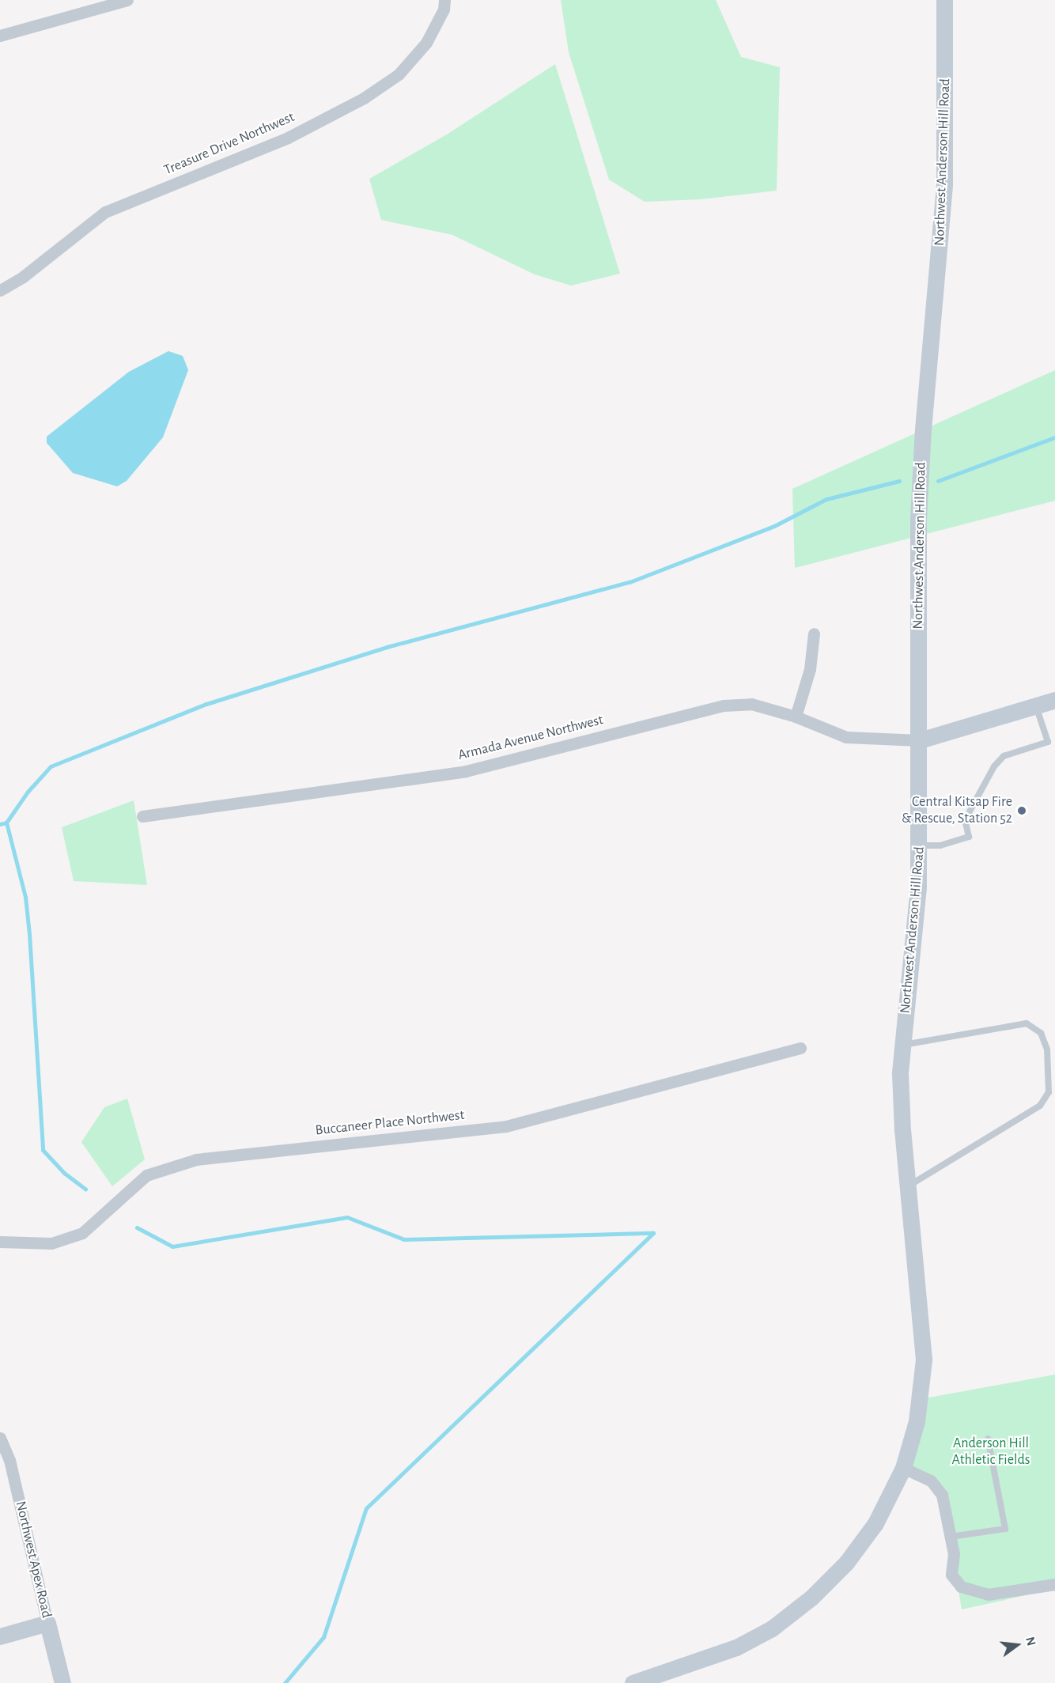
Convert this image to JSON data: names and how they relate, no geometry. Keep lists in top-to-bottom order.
{
  "streets": {
    "main road": ["Northwest Anderson Hill Road", "Northwest Apex Road"],
    "street": ["Treasure Drive Northwest", "Armada Avenue Northwest", "Buccaneer Place Northwest"]
  },
  "crossings": [
    ["Northwest Anderson Hill Road", "Armada Avenue Northwest"]
  ],
  "parks": ["Anderson Hill Athletic Fields"],
  "places": ["Central Kitsap Fire & Rescue, Station 52"],
  "north": "right"
}
